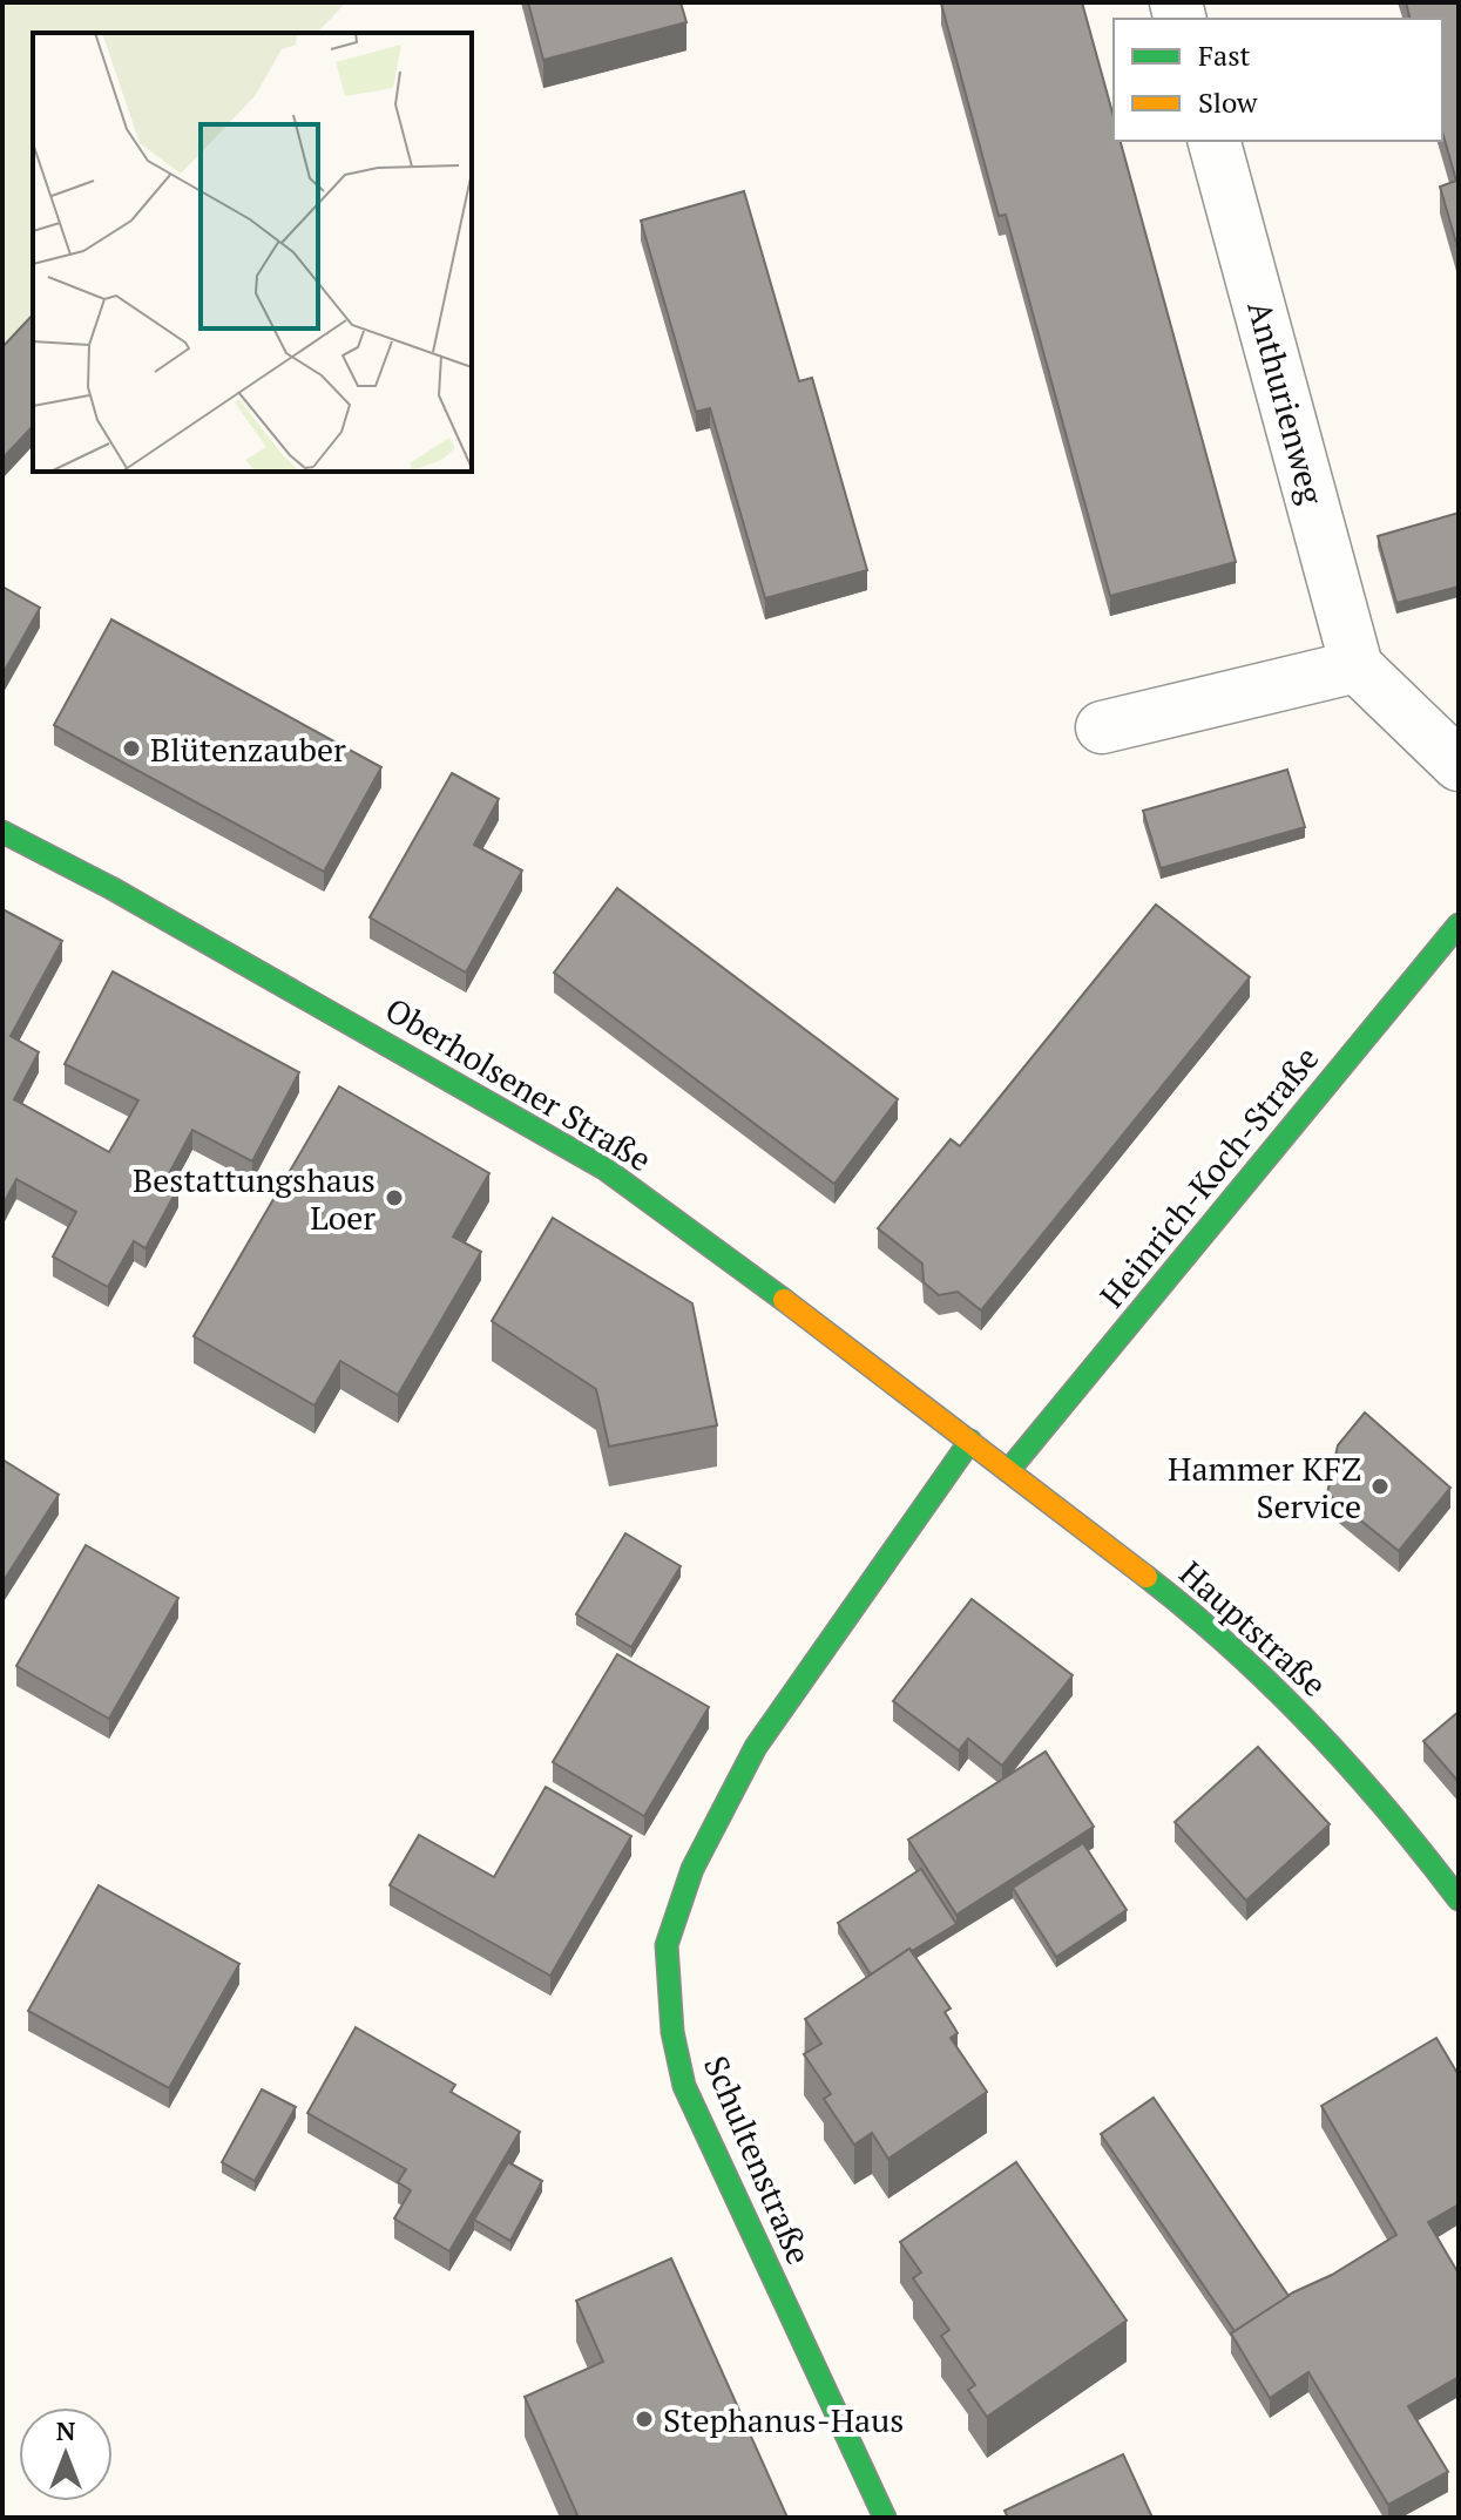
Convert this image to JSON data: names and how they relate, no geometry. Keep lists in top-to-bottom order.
{
  "streets": {
    "street": [
      "Anthurienweg",
      "Oberholsener Straße",
      "Heinrich-Koch-Straße",
      "Hauptstraße",
      "Schultenstraße"
    ]
  },
  "crossings": [
    ["Oberholsener Straße", "Hauptstraße"],
    ["Oberholsener Straße", "Schultenstraße"],
    ["Heinrich-Koch-Straße", "Hauptstraße"],
    ["Hauptstraße", "Schultenstraße"]
  ],
  "places": [
    "Blütenzauber",
    "Bestattungshaus Loer",
    "Hammer KFZ Service",
    "Stephanus-Haus"
  ],
  "legend": ["Fast", "Slow"],
  "north": "top"
}
